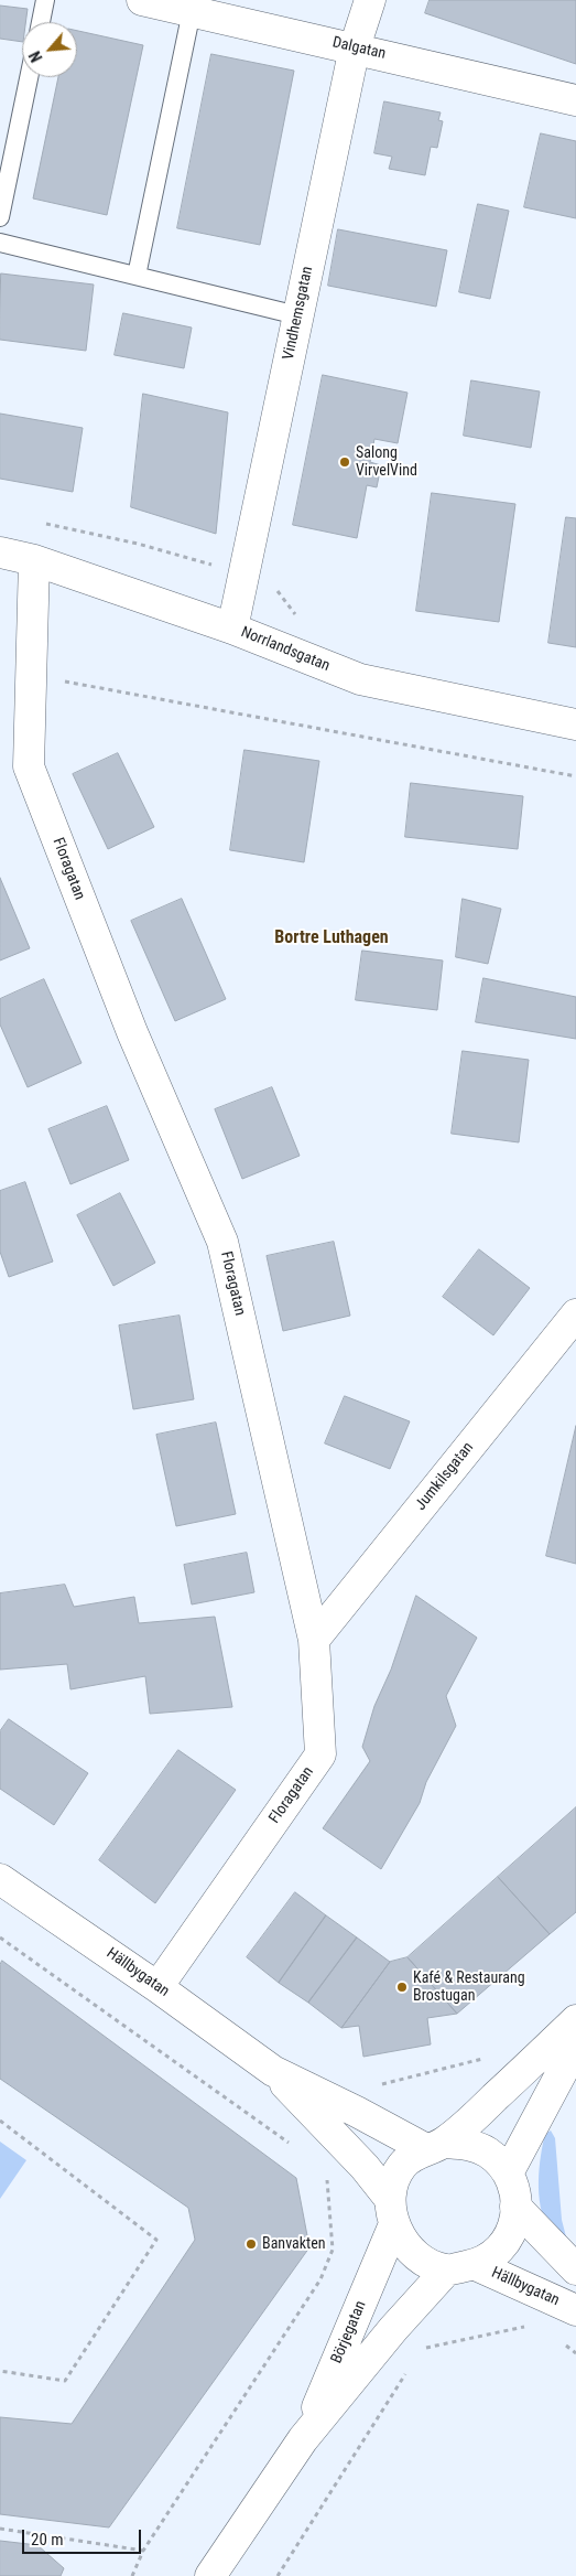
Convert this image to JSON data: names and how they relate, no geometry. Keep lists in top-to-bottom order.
{
  "streets": {
    "street": [
      "Dalgatan",
      "Vindhemsgatan",
      "Norrlandsgatan",
      "Floragatan",
      "Jumkilsgatan",
      "Hällbygatan",
      "Börjegatan"
    ]
  },
  "crossings": [
    ["Dalgatan", "Vindhemsgatan"],
    ["Vindhemsgatan", "Norrlandsgatan"],
    ["Norrlandsgatan", "Floragatan"],
    ["Floragatan", "Jumkilsgatan"],
    ["Floragatan", "Hällbygatan"],
    ["Hällbygatan", "Börjegatan"]
  ],
  "districts": ["Bortre Luthagen"],
  "places": ["Salong VirvelVind", "Kafé & Restaurang Brostugan", "Banvakten"],
  "scale_bar": "20 m",
  "north": "bottom left"
}
